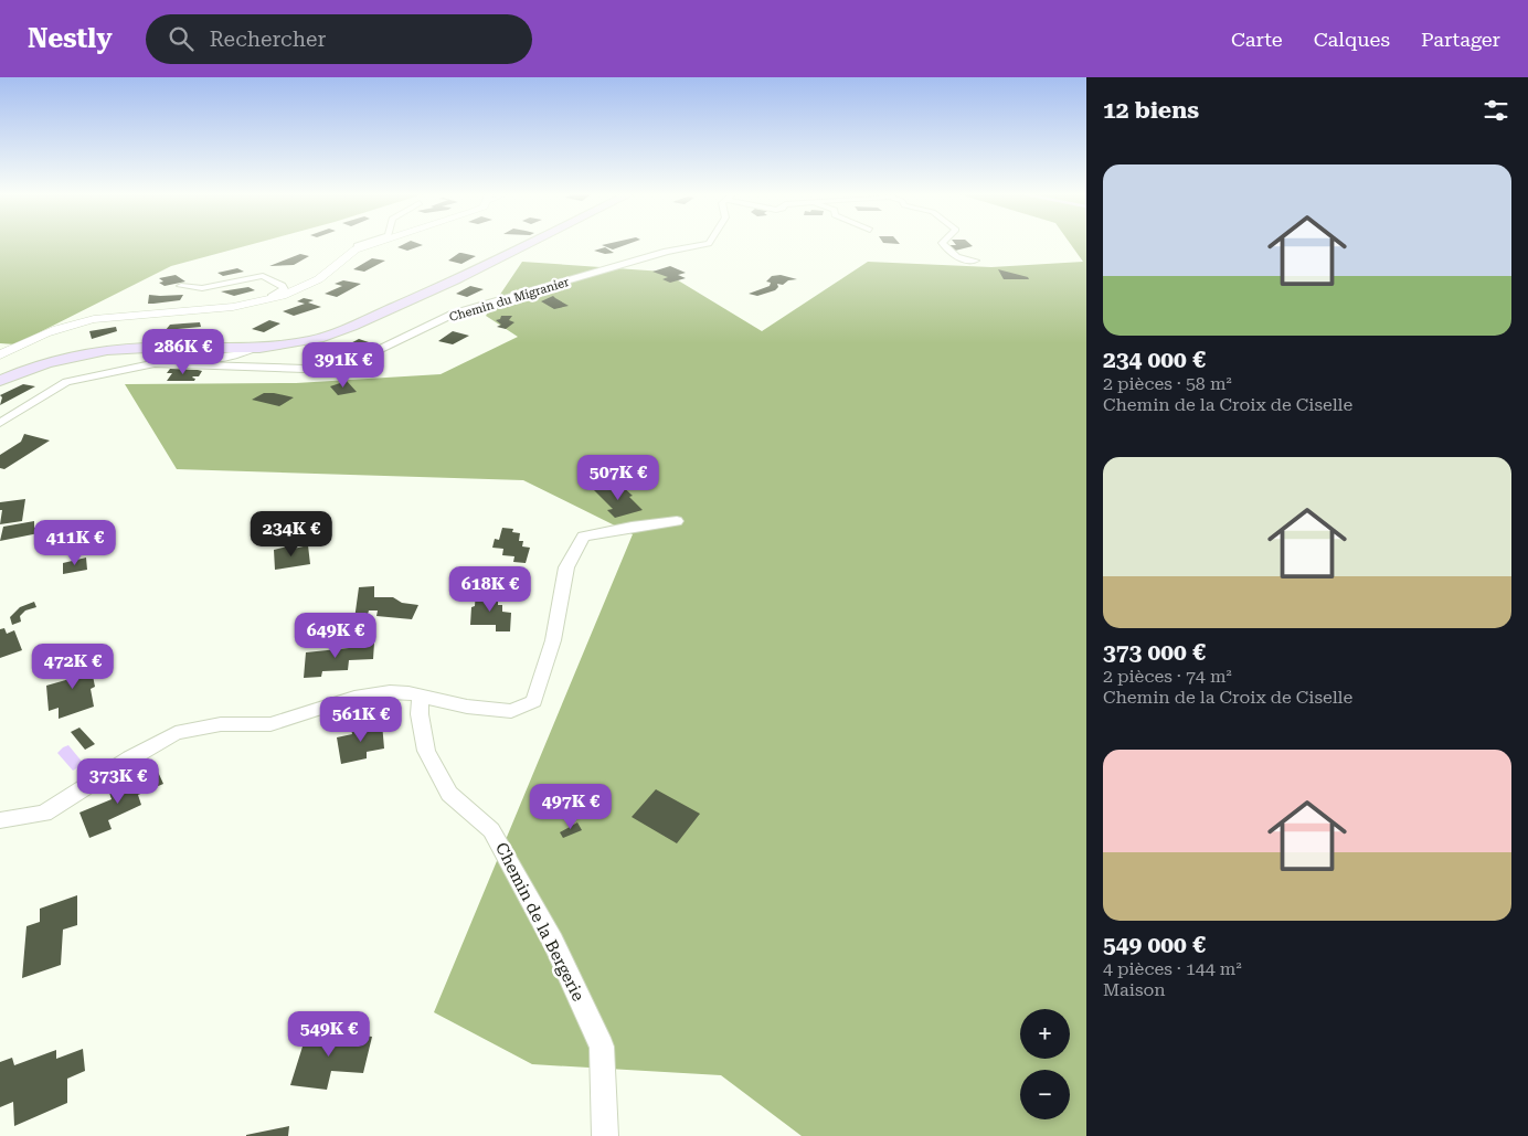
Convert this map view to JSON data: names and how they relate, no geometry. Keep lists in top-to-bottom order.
{
  "streets": {
    "street": ["Chemin du Migranier", "Chemin de la Bergerie"]
  },
  "page": {
    "header": "Nestly",
    "search": "Rechercher",
    "nav": ["Carte", "Calques", "Partager"],
    "heading": "12 biens",
    "list": [
      {
        "name": "234 000 €",
        "note": "2 pièces · 58 m² · Chemin de la Croix de Ciselle"
      },
      {
        "name": "373 000 €",
        "note": "2 pièces · 74 m² · Chemin de la Croix de Ciselle"
      },
      {
        "name": "549 000 €",
        "note": "4 pièces · 144 m² · Maison"
      }
    ],
    "price": [
      "286K €",
      "391K €",
      "507K €",
      "234K €",
      "411K €",
      "618K €",
      "649K €",
      "472K €",
      "561K €",
      "373K €",
      "497K €",
      "549K €"
    ],
    "map_buttons": ["+", "−"]
  }
}
